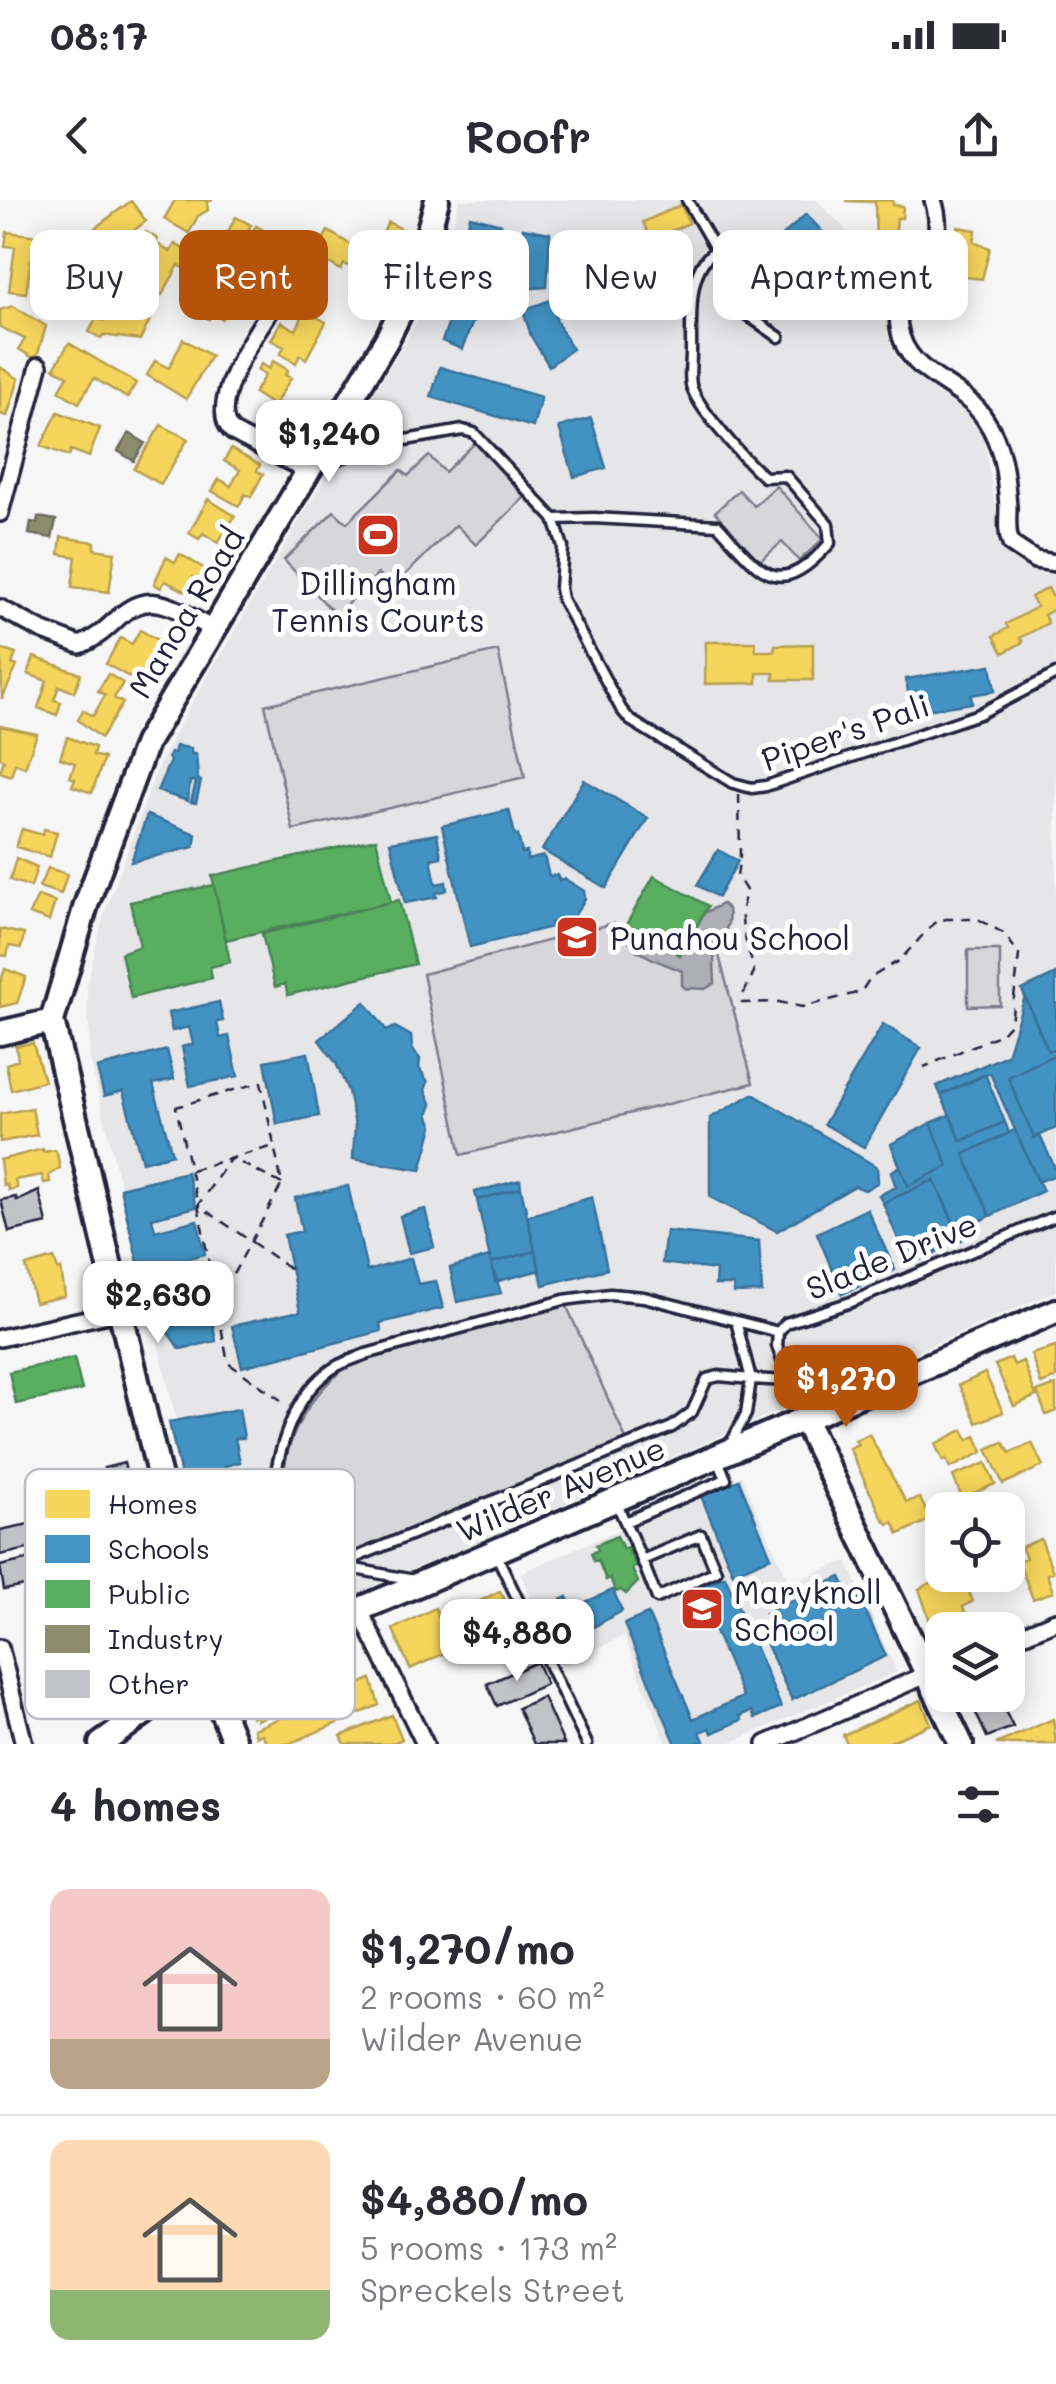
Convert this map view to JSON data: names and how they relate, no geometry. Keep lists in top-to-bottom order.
{
  "streets": {
    "main road": ["Manoa Road", "Wilder Avenue"],
    "lane": ["Piper's Pali", "Slade Drive"]
  },
  "crossings": [
    ["Slade Drive", "Wilder Avenue"]
  ],
  "places": {
    "sports": ["Dillingham Tennis Courts"],
    "school or university": ["Punahou School", "Maryknoll School"]
  },
  "legend": [
    "Homes",
    "Schools",
    "Public",
    "Industry",
    "Other"
  ],
  "page": {
    "status": "08:17",
    "header": "Roofr",
    "chip": [
      "Buy",
      "Rent",
      "Filters",
      "New",
      "Apartment"
    ],
    "price": [
      "$1,240",
      "$2,630",
      "$1,270",
      "$4,880"
    ],
    "heading": "4 homes",
    "list": [
      {
        "name": "$1,270/mo",
        "note": "2 rooms · 60 m² · Wilder Avenue"
      },
      {
        "name": "$4,880/mo",
        "note": "5 rooms · 173 m² · Spreckels Street"
      }
    ]
  }
}
